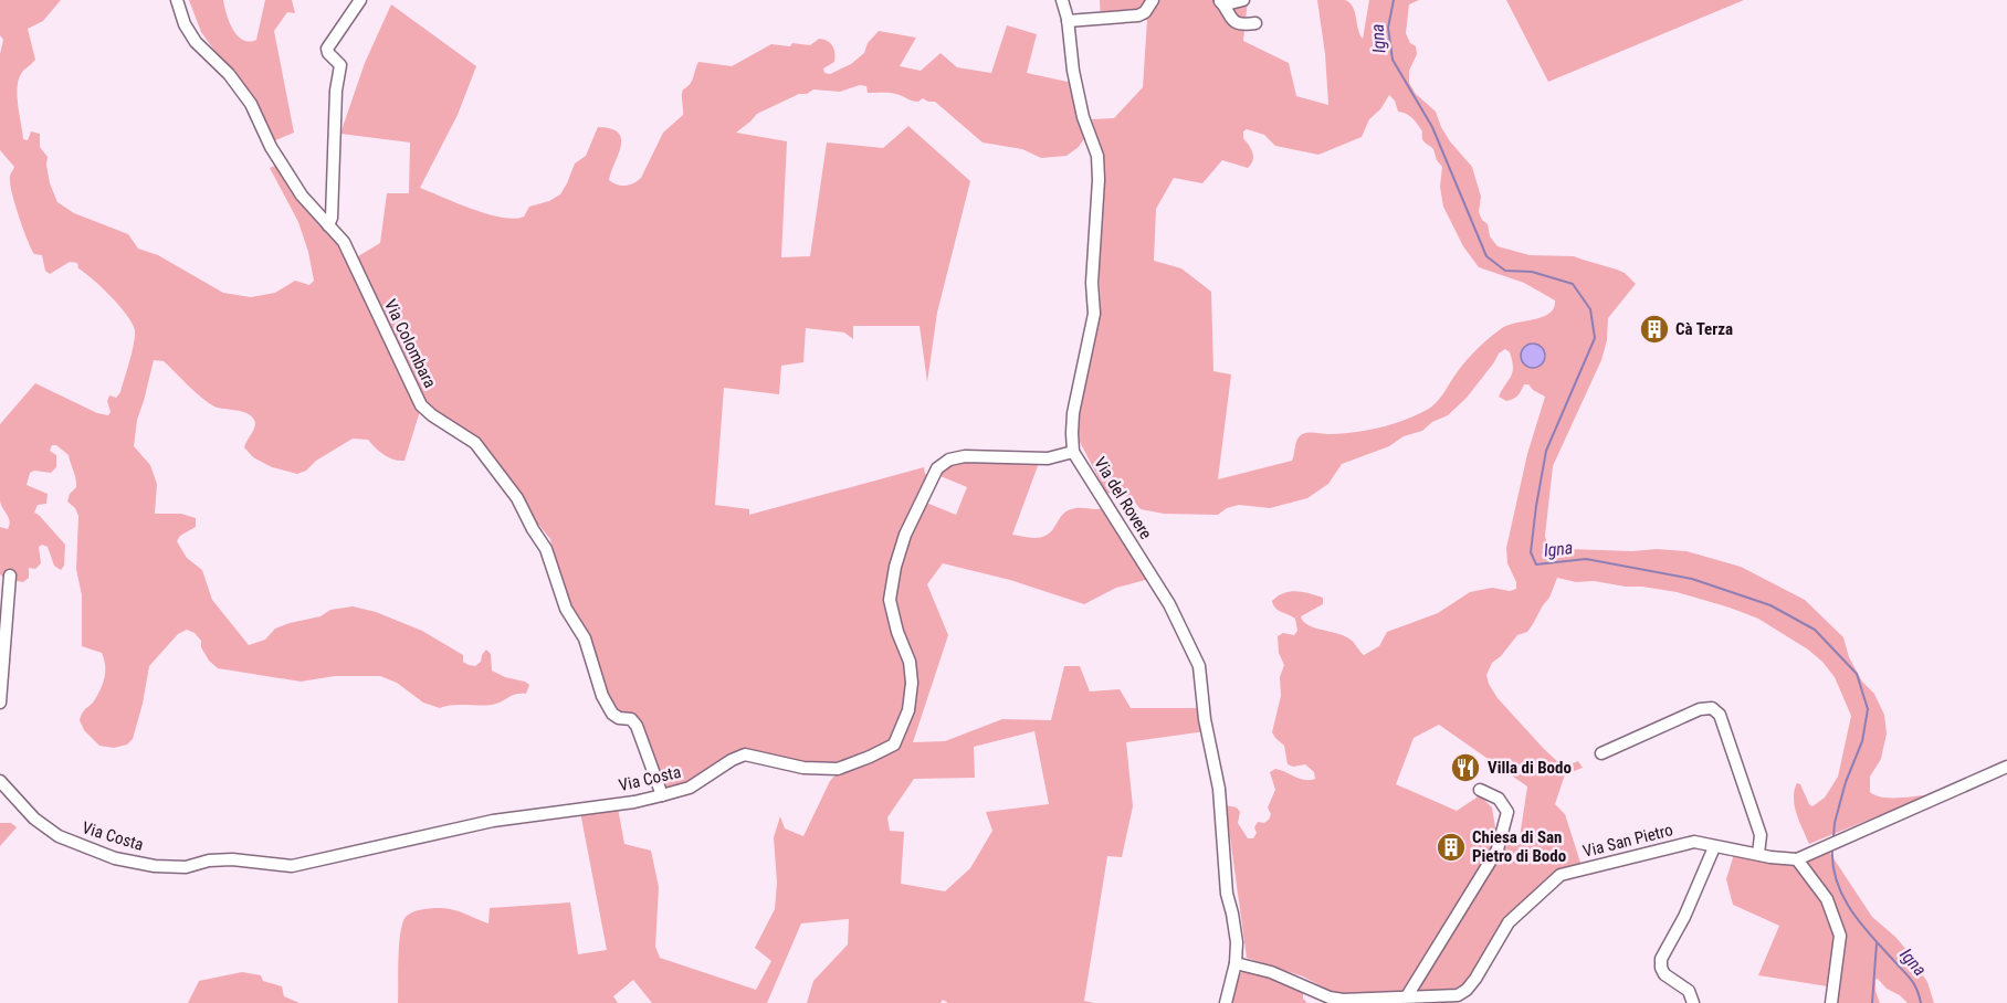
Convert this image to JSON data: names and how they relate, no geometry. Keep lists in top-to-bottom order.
{
  "streets": {
    "street": [
      "Via Colombara",
      "Via del Rovere",
      "Via Costa",
      "Via San Pietro"
    ]
  },
  "crossings": [
    ["Via Colombara", "Via Costa"],
    ["Via del Rovere", "Via Costa"],
    ["Via del Rovere", "Via San Pietro"]
  ],
  "water": ["Igna"],
  "places": {
    "building": ["Cà Terza", "Chiesa di San Pietro di Bodo"],
    "restaurant": ["Villa di Bodo"]
  }
}
